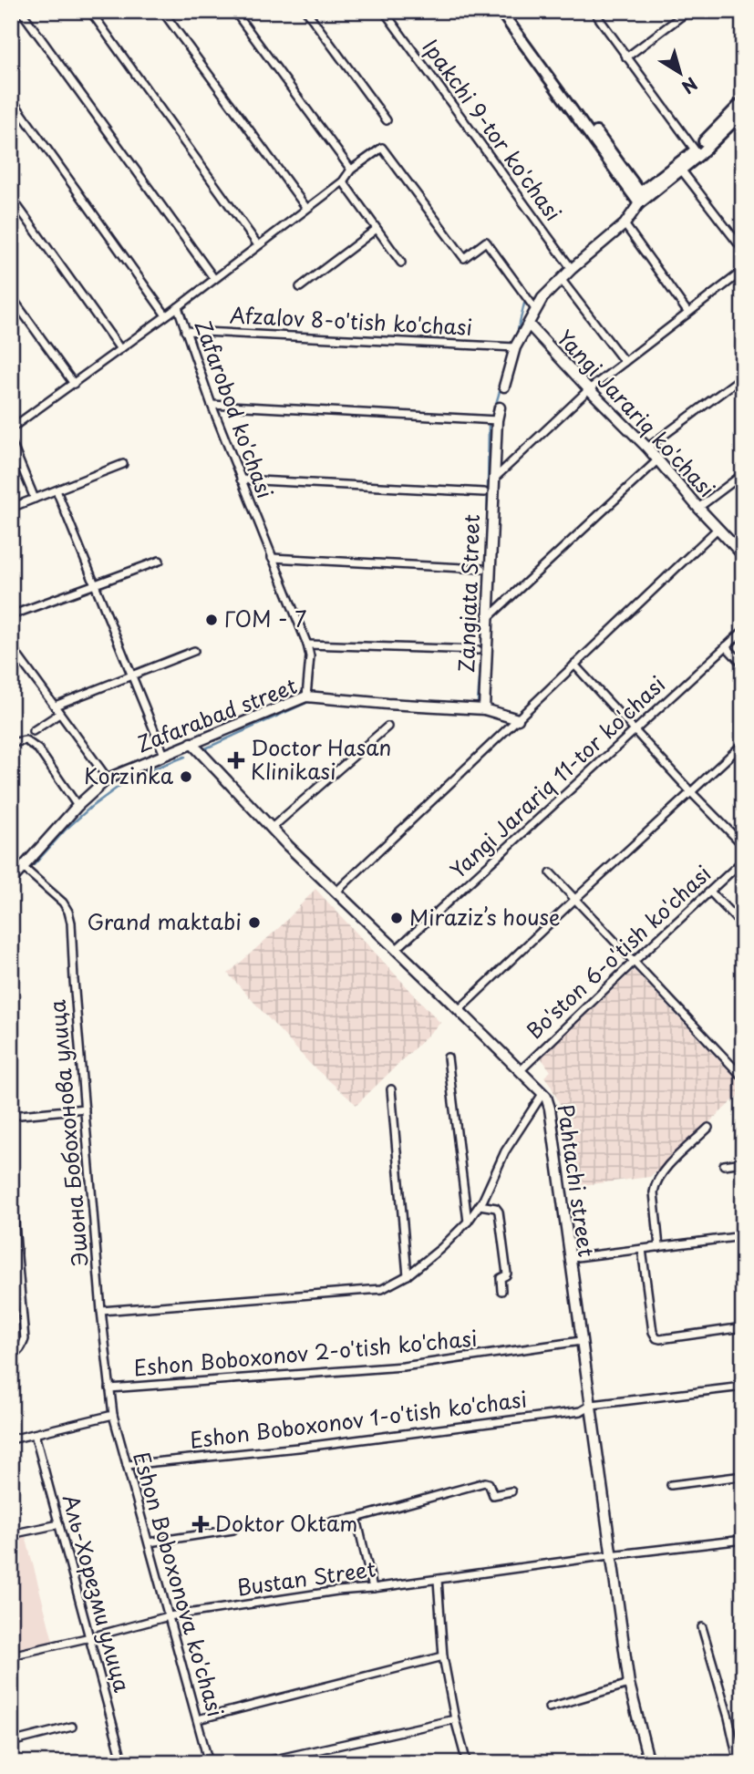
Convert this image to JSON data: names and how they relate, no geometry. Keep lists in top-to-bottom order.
{
  "streets": {
    "street": [
      "Ipakchi 9-tor ko'chasi",
      "Afzalov 8-o'tish ko'chasi",
      "Zafarobod ko'chasi",
      "Yangi Jarariq ko'chasi",
      "Zangiata Street",
      "Zafarabad street",
      "Yangi Jarariq 11-tor ko'chasi",
      "Bo'ston 6-o'tish ko'chasi",
      "Эшона Бобохонова улица",
      "Pahtachi street",
      "Eshon Boboxonov 2-o'tish ko'chasi",
      "Eshon Boboxonov 1-o'tish ko'chasi",
      "Bustаn Street",
      "Eshon Boboxonova ko'chasi",
      "Аль-Хорезми улица"
    ]
  },
  "crossings": [
    ["Afzalov 8-o'tish ko'chasi", "Zafarobod ko'chasi"],
    ["Zafarobod ko'chasi", "Zafarabad street"],
    ["Zangiata Street", "Zafarabad street"],
    ["Zafarabad street", "Эшона Бобохонова улица"],
    ["Zafarabad street", "Pahtachi street"],
    ["Yangi Jarariq 11-tor ko'chasi", "Pahtachi street"],
    ["Bo'ston 6-o'tish ko'chasi", "Pahtachi street"],
    ["Эшона Бобохонова улица", "Eshon Boboxonov 2-o'tish ko'chasi"],
    ["Эшона Бобохонова улица", "Eshon Boboxonova ko'chasi"],
    ["Pahtachi street", "Eshon Boboxonov 2-o'tish ko'chasi"],
    ["Pahtachi street", "Eshon Boboxonov 1-o'tish ko'chasi"],
    ["Pahtachi street", "Bustаn Street"],
    ["Eshon Boboxonov 1-o'tish ko'chasi", "Eshon Boboxonova ko'chasi"],
    ["Bustаn Street", "Eshon Boboxonova ko'chasi"],
    ["Bustаn Street", "Аль-Хорезми улица"]
  ],
  "places": {
    "other": [
      "ГОМ - 7",
      "Korzinka",
      "Miraziz’s house",
      "Grand maktabi"
    ],
    "health": ["Doctor Hasan Klinikasi", "Doktor Oktam"]
  },
  "north": "bottom right"
}
